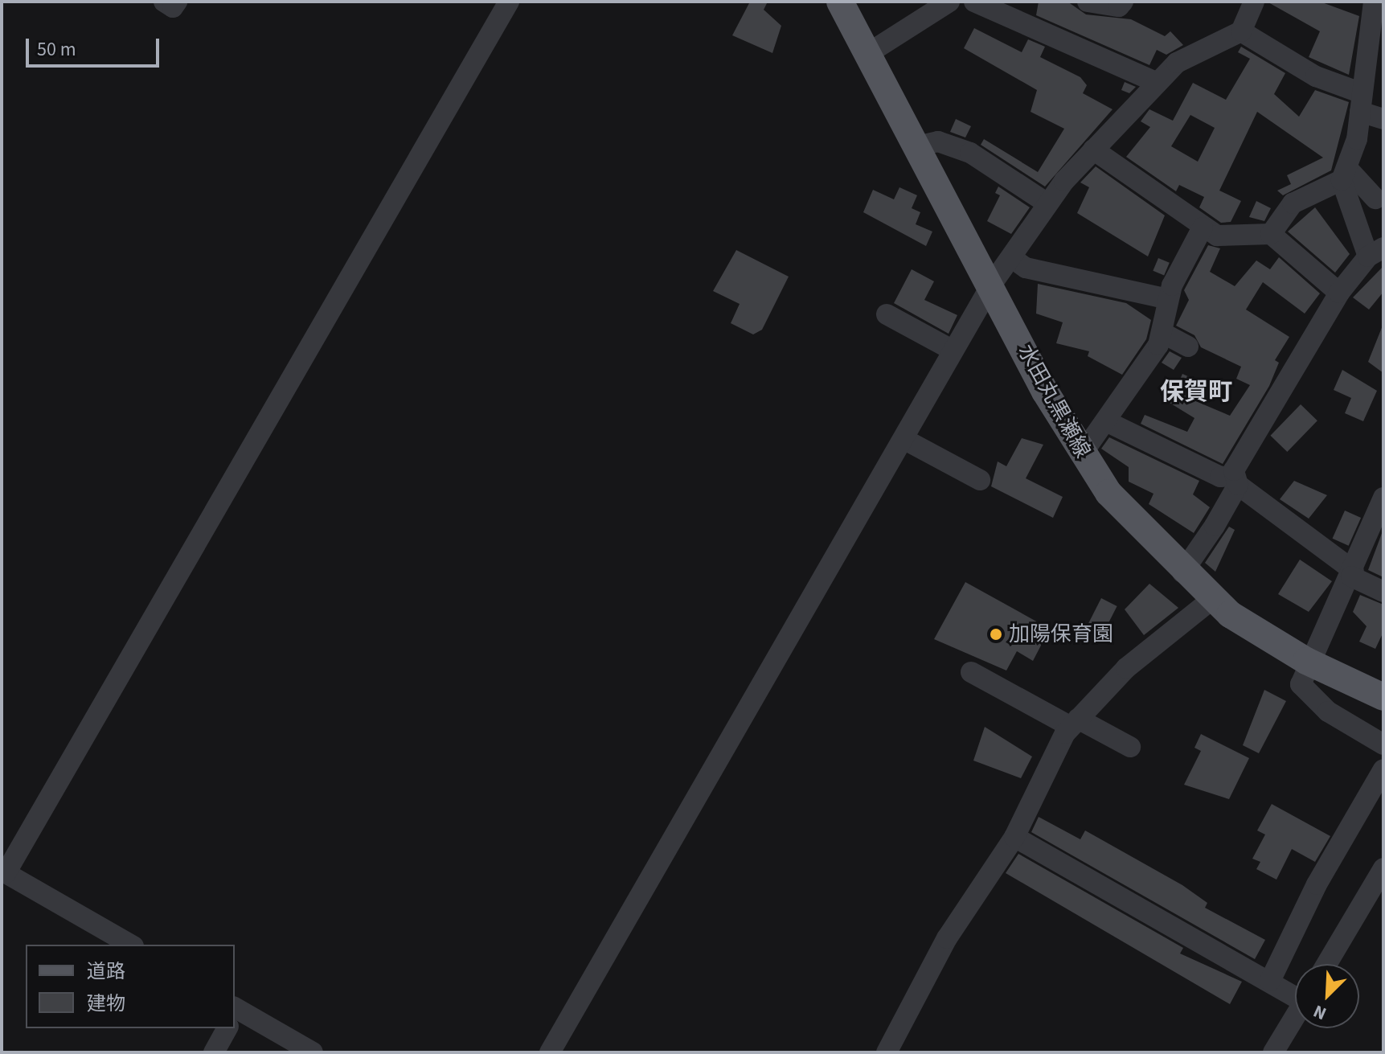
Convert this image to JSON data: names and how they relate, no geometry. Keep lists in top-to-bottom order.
{
  "streets": {
    "main road": ["水田丸黒瀬線"]
  },
  "districts": ["保賀町"],
  "places": ["加陽保育園"],
  "legend": ["道路", "建物"],
  "scale_bar": "50 m",
  "north": "bottom left"
}
